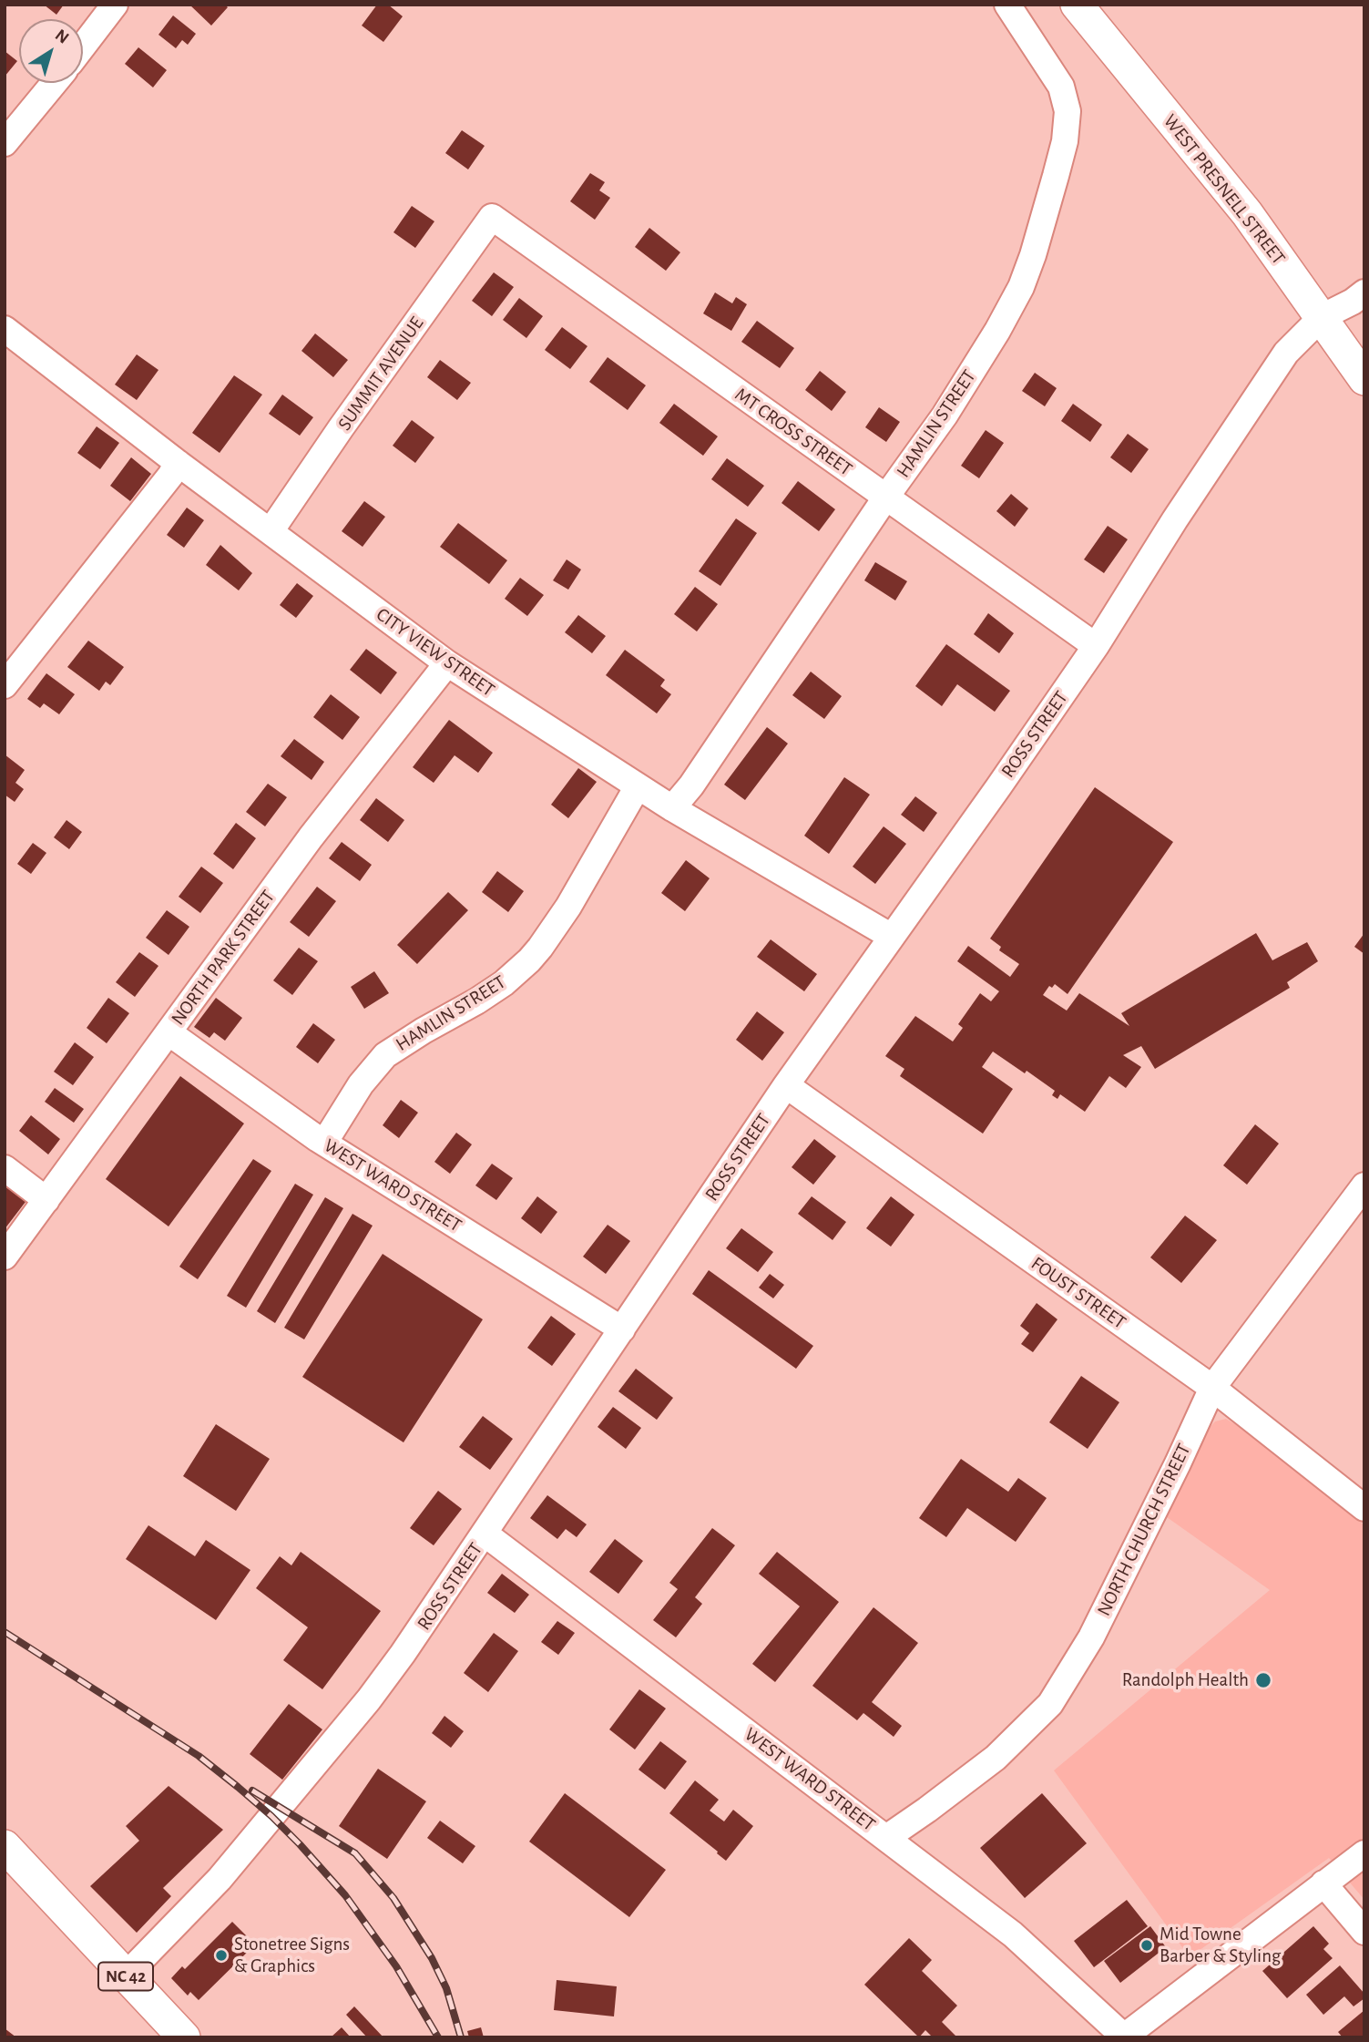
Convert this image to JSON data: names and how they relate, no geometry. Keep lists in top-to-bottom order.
{
  "streets": {
    "main road": ["WEST PRESNELL STREET", "NC 42"],
    "street": [
      "SUMMIT AVENUE",
      "HAMLIN STREET",
      "MT CROSS STREET",
      "CITY VIEW STREET",
      "ROSS STREET",
      "NORTH PARK STREET",
      "WEST WARD STREET",
      "FOUST STREET",
      "NORTH CHURCH STREET"
    ]
  },
  "crossings": [
    ["WEST PRESNELL STREET", "ROSS STREET"],
    ["SUMMIT AVENUE", "MT CROSS STREET"],
    ["SUMMIT AVENUE", "CITY VIEW STREET"],
    ["HAMLIN STREET", "MT CROSS STREET"],
    ["HAMLIN STREET", "CITY VIEW STREET"],
    ["HAMLIN STREET", "WEST WARD STREET"],
    ["MT CROSS STREET", "ROSS STREET"],
    ["CITY VIEW STREET", "ROSS STREET"],
    ["CITY VIEW STREET", "NORTH PARK STREET"],
    ["ROSS STREET", "WEST WARD STREET"],
    ["ROSS STREET", "FOUST STREET"],
    ["ROSS STREET", "NC 42"],
    ["NORTH PARK STREET", "WEST WARD STREET"],
    ["WEST WARD STREET", "NORTH CHURCH STREET"],
    ["FOUST STREET", "NORTH CHURCH STREET"]
  ],
  "places": ["Randolph Health", "Mid Towne Barber & Styling", "Stonetree Signs & Graphics"],
  "north": "top right"
}
